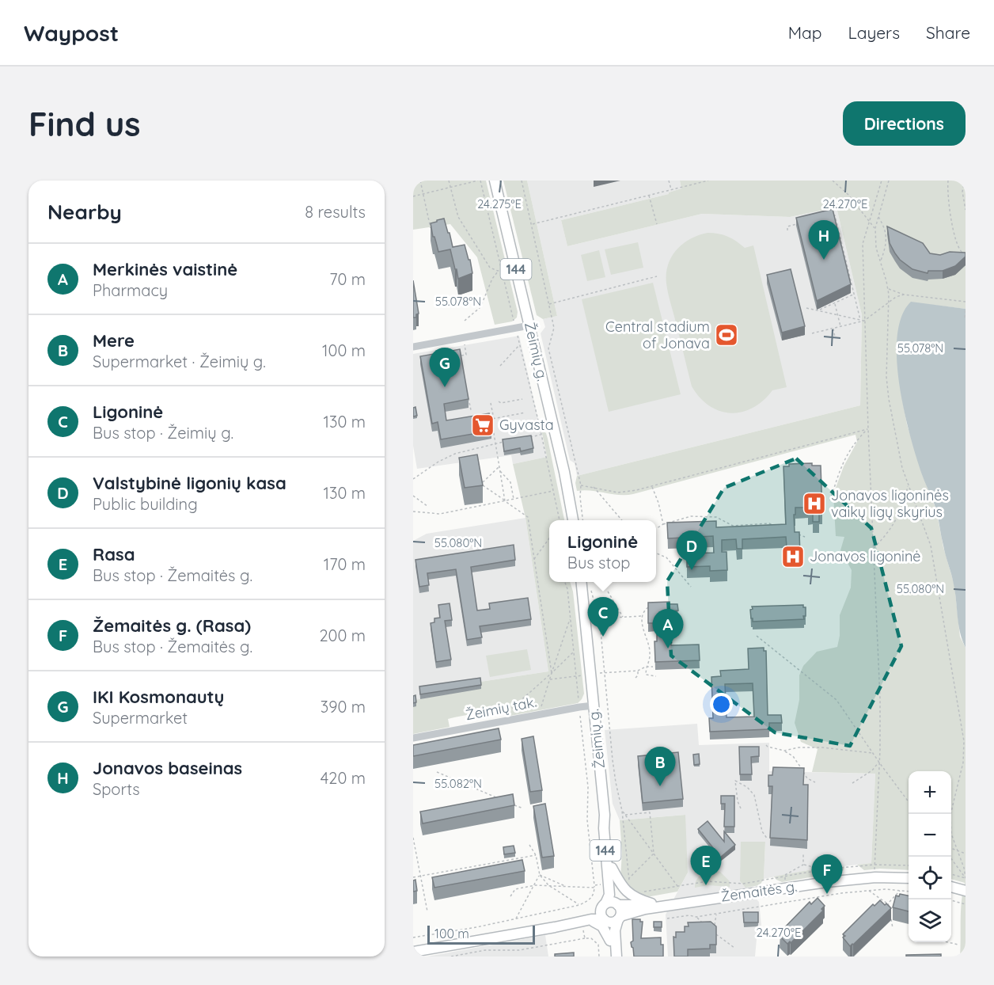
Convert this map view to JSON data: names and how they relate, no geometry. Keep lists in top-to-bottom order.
{
  "streets": {
    "main road": ["144", "Žeimių g.", "Žemaitės g."],
    "street": ["Žeimių tak."]
  },
  "crossings": [
    ["Žeimių g.", "Žeimių tak."],
    ["Žeimių g.", "Žemaitės g."]
  ],
  "places": {
    "sports": ["Central stadium of Jonava"],
    "supermarket": ["Gyvasta"],
    "hospital": ["Jonavos ligoninės vaikų ligų skyrius", "Jonavos ligoninė"]
  },
  "scale_bar": "100 m",
  "page": {
    "header": "Waypost",
    "nav": ["Map", "Layers", "Share"],
    "buttons": "Directions",
    "title": "Find us",
    "heading": ["Nearby", "8 results"],
    "pins": [
      "H",
      "G",
      "D",
      "C",
      "A",
      "B",
      "E",
      "F"
    ],
    "list": [
      {
        "mark": "A",
        "name": "Merkinės vaistinė",
        "note": "Pharmacy",
        "value": "70 m"
      },
      {
        "mark": "B",
        "name": "Mere",
        "note": "Supermarket · Žeimių g.",
        "value": "100 m"
      },
      {
        "mark": "C",
        "name": "Ligoninė",
        "note": "Bus stop · Žeimių g.",
        "value": "130 m"
      },
      {
        "mark": "D",
        "name": "Valstybinė ligonių kasa",
        "note": "Public building",
        "value": "130 m"
      },
      {
        "mark": "E",
        "name": "Rasa",
        "note": "Bus stop · Žemaitės g.",
        "value": "170 m"
      },
      {
        "mark": "F",
        "name": "Žemaitės g. (Rasa)",
        "note": "Bus stop · Žemaitės g.",
        "value": "200 m"
      },
      {
        "mark": "G",
        "name": "IKI Kosmonautų",
        "note": "Supermarket",
        "value": "390 m"
      },
      {
        "mark": "H",
        "name": "Jonavos baseinas",
        "note": "Sports",
        "value": "420 m"
      }
    ],
    "popup": ["Ligoninė", "Bus stop"],
    "map_buttons": ["+", "−"],
    "scale": "100 m"
  },
  "coordinates": [
    "24.275°E",
    "24.270°E",
    "55.078°N",
    "55.080°N",
    "55.082°N"
  ]
}
